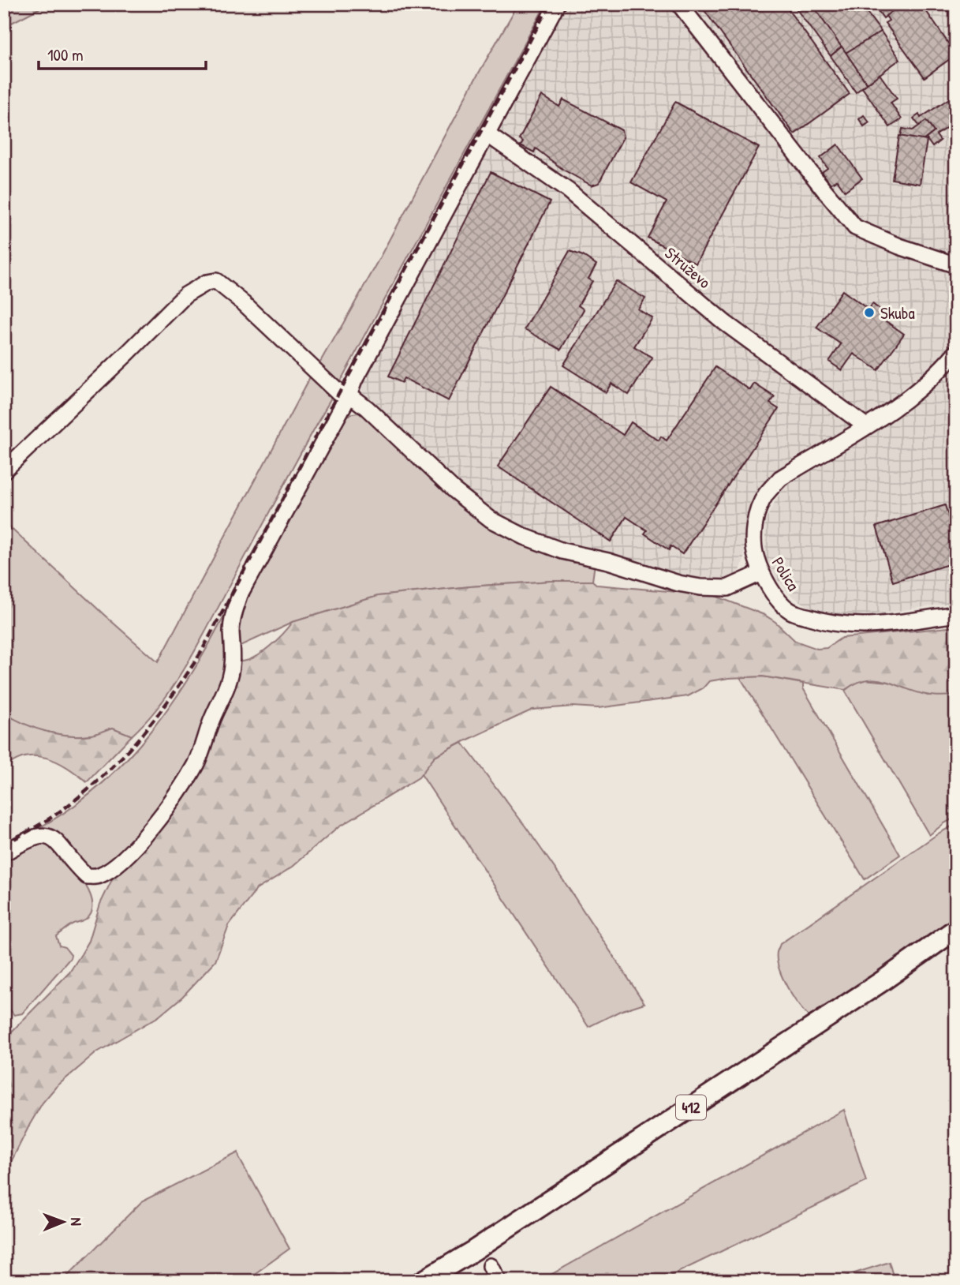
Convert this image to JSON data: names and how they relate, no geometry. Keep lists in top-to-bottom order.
{
  "streets": {
    "main road": ["412"],
    "street": ["Struževo", "Polica"]
  },
  "crossings": [
    ["Struževo", "Polica"]
  ],
  "places": ["Skuba"],
  "scale_bar": "100 m",
  "north": "right"
}
